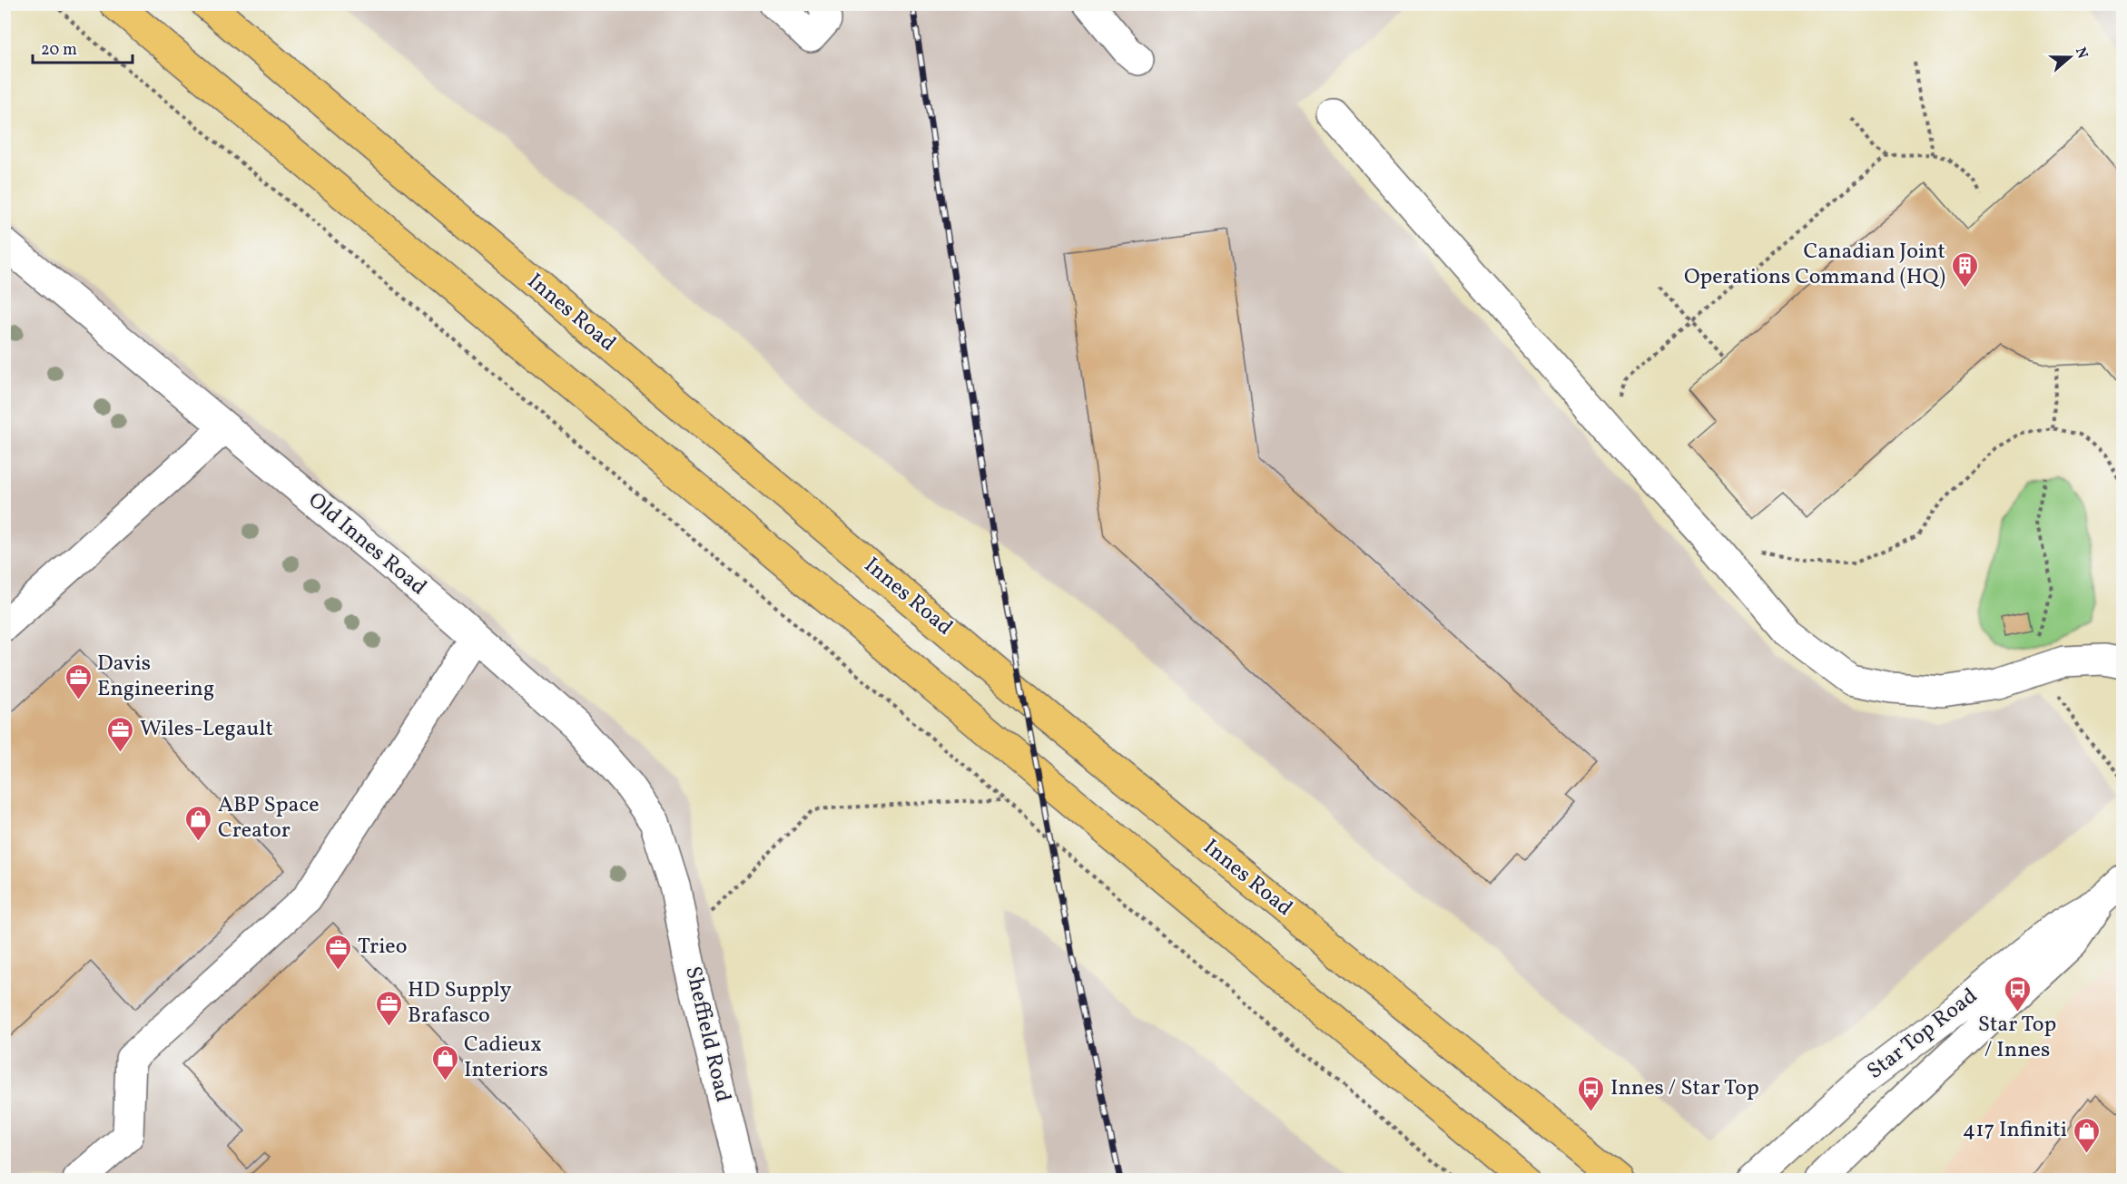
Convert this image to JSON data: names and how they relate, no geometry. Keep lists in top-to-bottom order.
{
  "streets": {
    "main road": ["Innes Road"],
    "street": ["Old Innes Road", "Sheffield Road", "Star Top Road"]
  },
  "crossings": [
    ["Old Innes Road", "Sheffield Road"]
  ],
  "places": {
    "building": ["Canadian Joint Operations Command (HQ)"],
    "office": [
      "Davis Engineering",
      "Wiles-Legault",
      "Trieo",
      "HD Supply Brafasco"
    ],
    "shop": ["ABP Space Creator", "Cadieux Interiors", "417 Infiniti"],
    "bus stop": ["Star Top / Innes", "Innes / Star Top"]
  },
  "scale_bar": "20 m",
  "north": "right"
}
